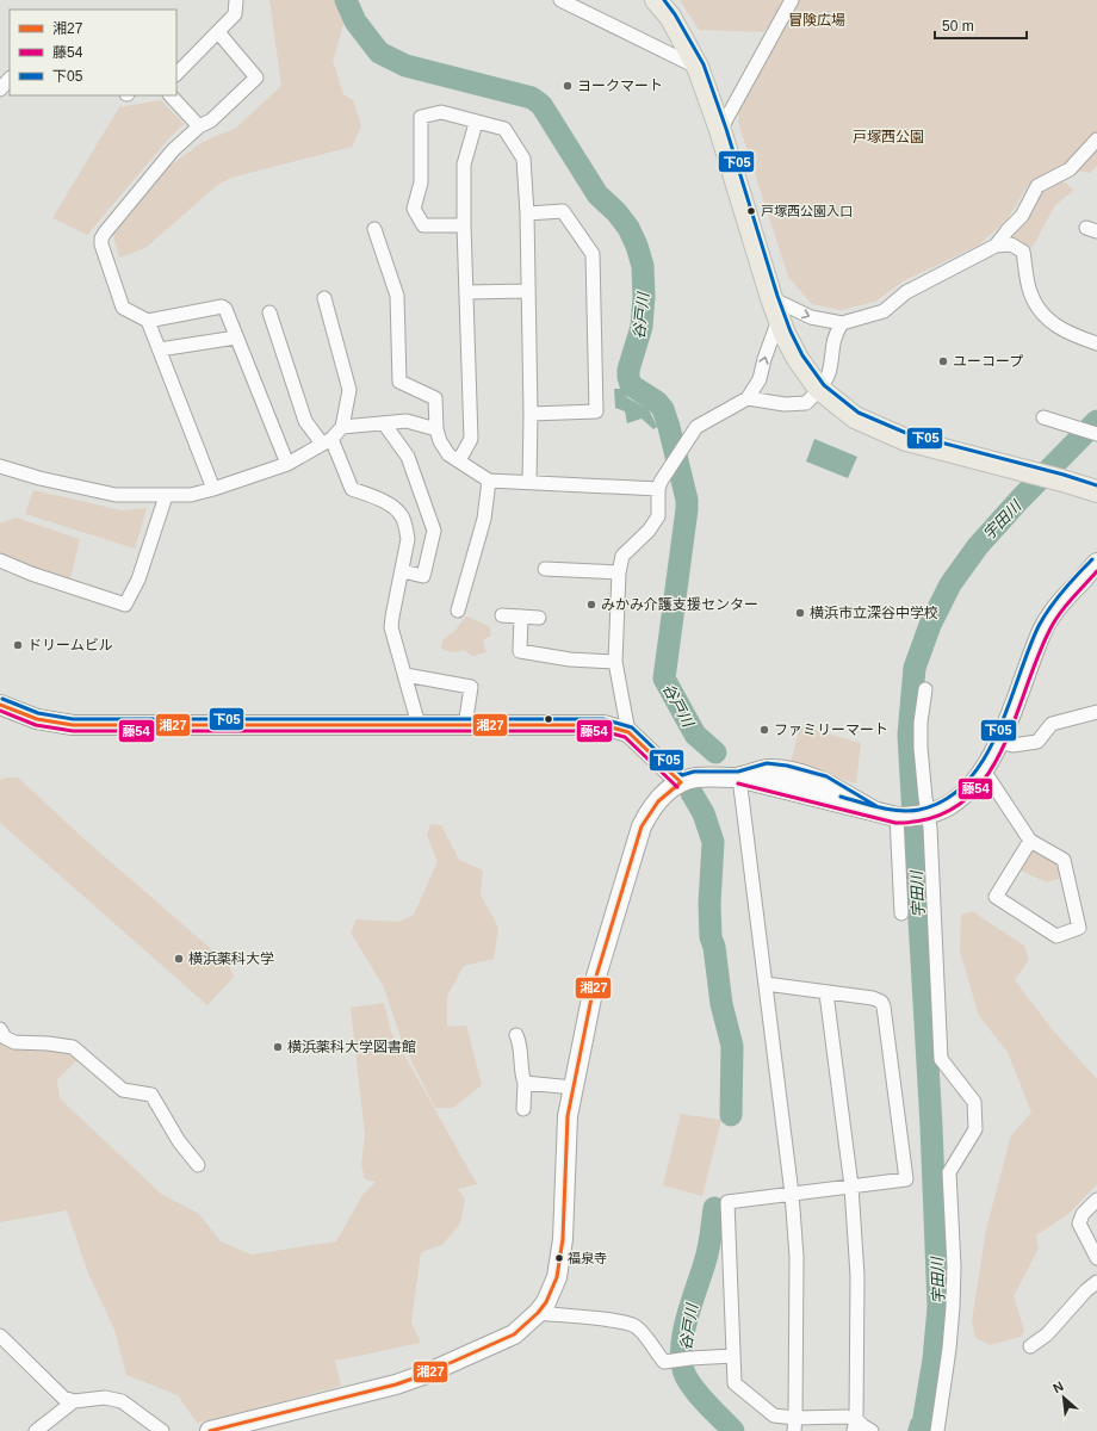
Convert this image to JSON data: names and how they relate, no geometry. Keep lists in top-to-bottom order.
{
  "water": ["谷戸川", "宇田川"],
  "parks": ["冒険広場", "戸塚西公園"],
  "places": [
    "ヨークマート",
    "戸塚西公園入口",
    "ユーコープ",
    "みかみ介護支援センター",
    "横浜市立深谷中学校",
    "ドリームビル",
    "ファミリーマート",
    "横浜薬科大学",
    "横浜薬科大学図書館",
    "福泉寺"
  ],
  "lines": ["transit line 下05", "transit line 藤54", "transit line 湘27"],
  "legend": ["湘27", "藤54", "下05"],
  "scale_bar": "50 m",
  "north": "top left"
}
